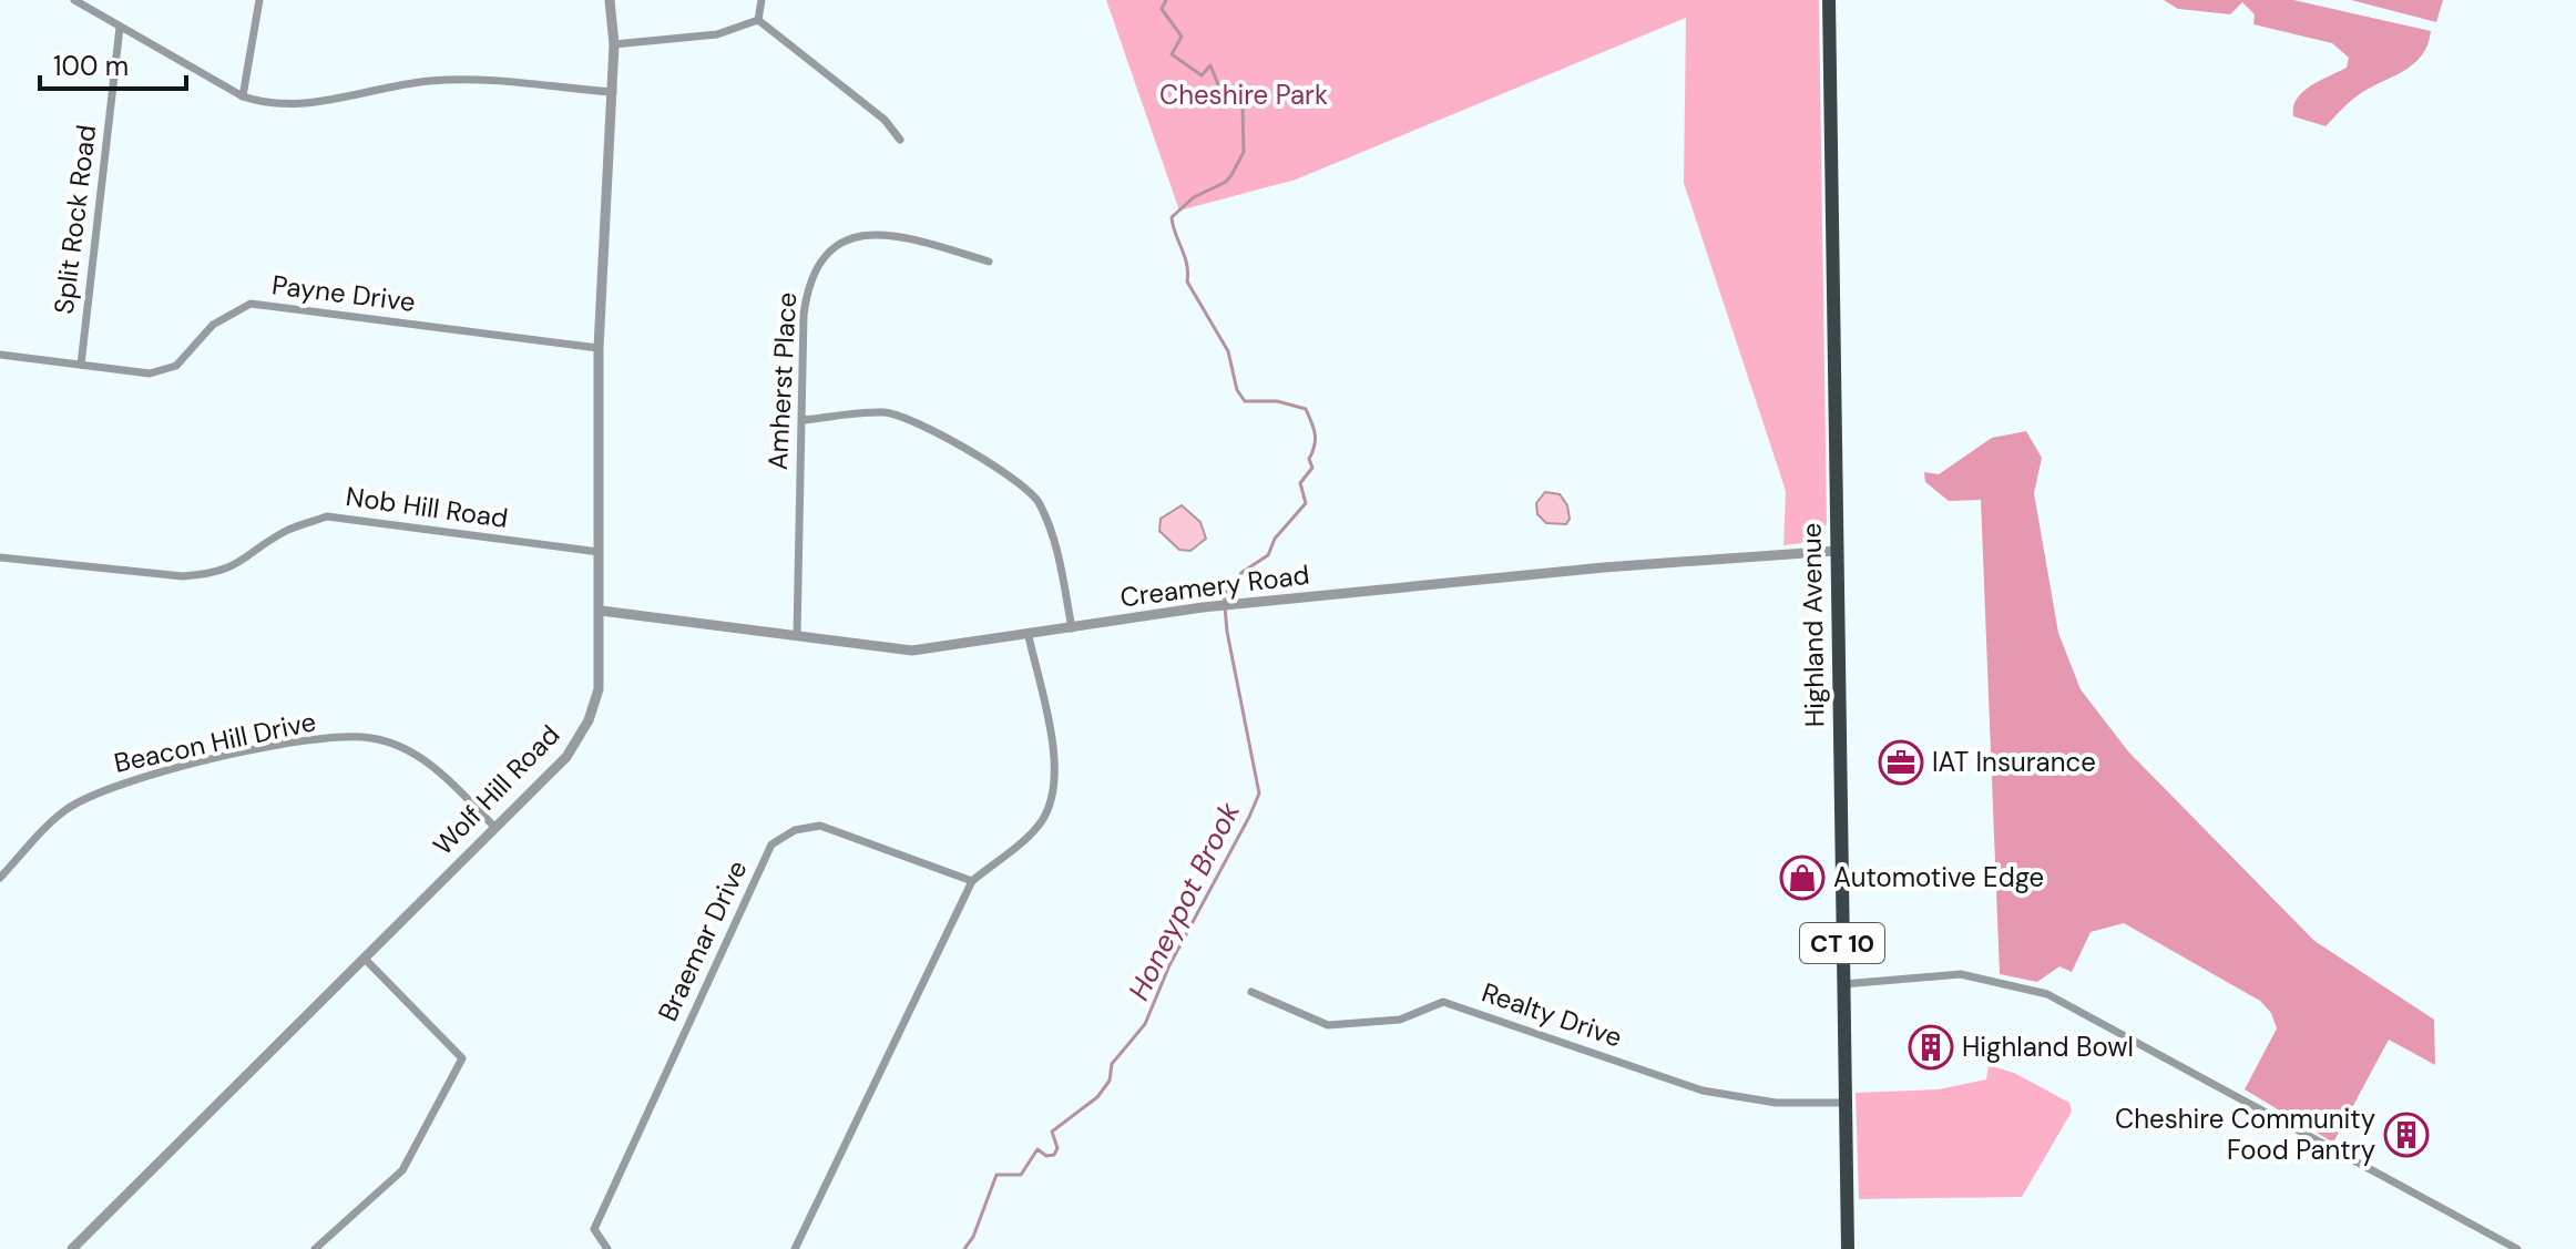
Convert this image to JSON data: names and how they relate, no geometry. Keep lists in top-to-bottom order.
{
  "streets": {
    "highway": ["Highland Avenue", "CT 10"],
    "street": [
      "Split Rock Road",
      "Payne Drive",
      "Amherst Place",
      "Nob Hill Road",
      "Creamery Road",
      "Beacon Hill Drive",
      "Wolf Hill Road",
      "Braemar Drive",
      "Realty Drive"
    ]
  },
  "crossings": [
    ["Split Rock Road", "Payne Drive"],
    ["Payne Drive", "Wolf Hill Road"],
    ["Amherst Place", "Creamery Road"],
    ["Nob Hill Road", "Wolf Hill Road"],
    ["Creamery Road", "Highland Avenue"],
    ["Creamery Road", "Wolf Hill Road"],
    ["Highland Avenue", "Realty Drive"],
    ["Beacon Hill Drive", "Wolf Hill Road"]
  ],
  "water": ["Honeypot Brook"],
  "parks": ["Cheshire Park"],
  "places": {
    "office": ["IAT Insurance"],
    "shop": ["Automotive Edge"],
    "building": ["Highland Bowl", "Cheshire Community Food Pantry"]
  },
  "scale_bar": "100 m"
}
